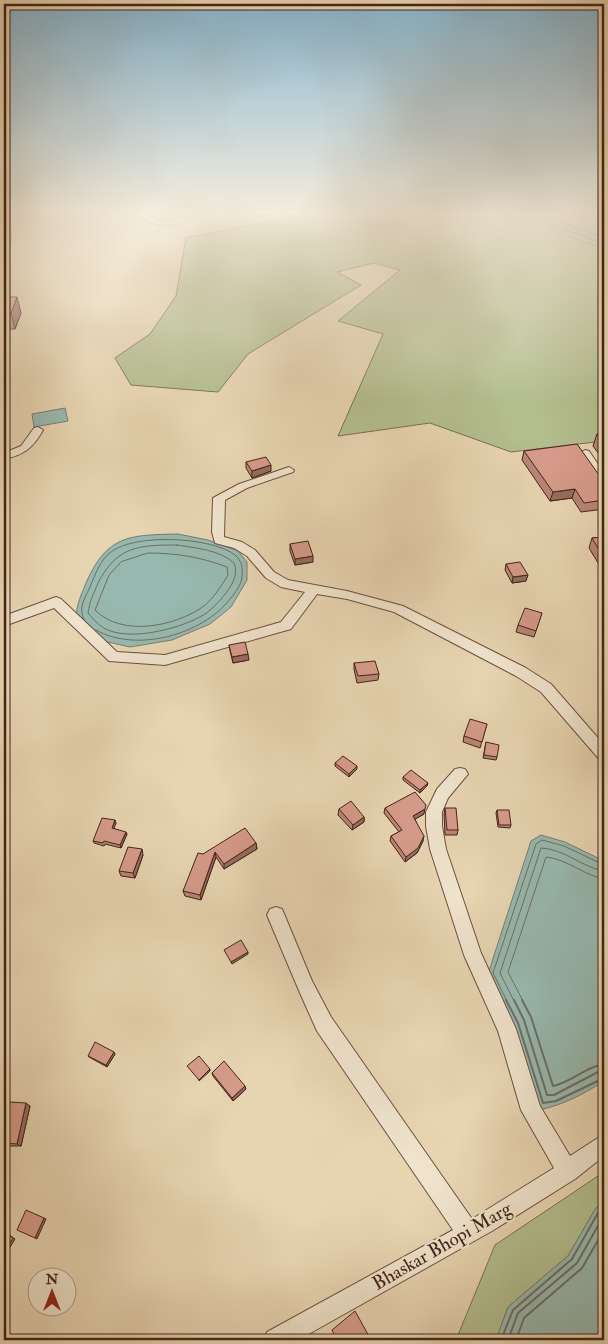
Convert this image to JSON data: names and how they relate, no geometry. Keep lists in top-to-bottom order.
{
  "streets": {
    "street": ["Bhaskar Bhopi Marg"]
  },
  "north": "top"
}
